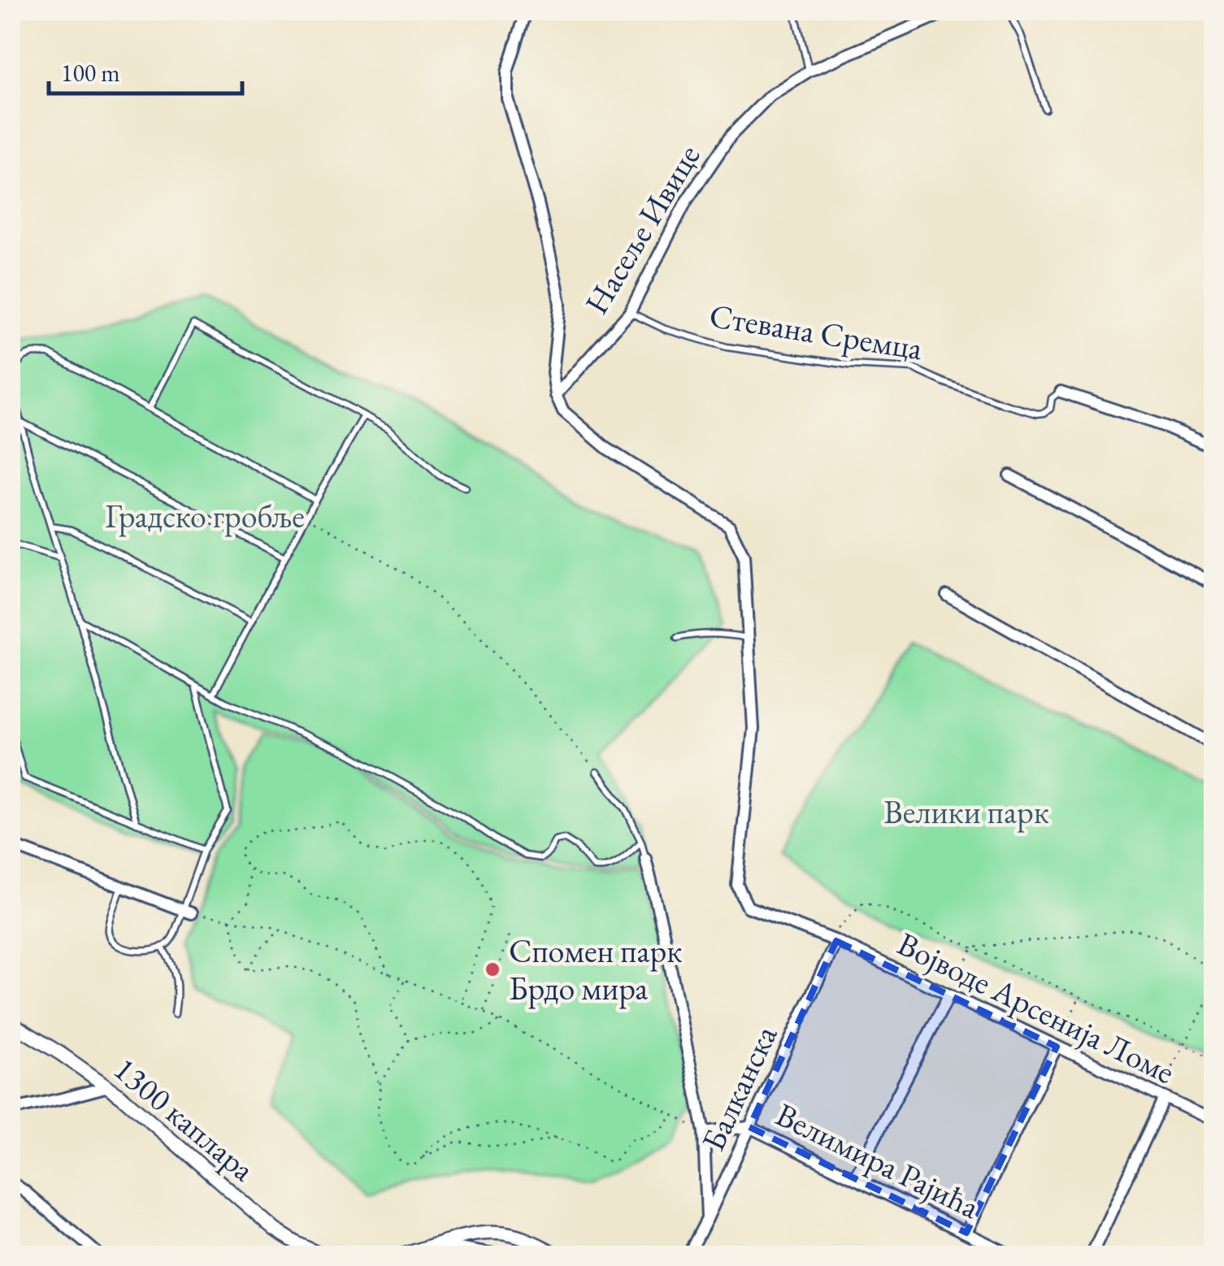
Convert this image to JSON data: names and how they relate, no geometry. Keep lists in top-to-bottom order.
{
  "streets": {
    "street": [
      "Насеље Ивице",
      "Стевана Сремца",
      "Војводе Арсенија Ломе",
      "Балканска",
      "1300 каплара",
      "Велимира Рајића"
    ]
  },
  "crossings": [
    ["Насеље Ивице", "Стевана Сремца"],
    ["Насеље Ивице", "Војводе Арсенија Ломе"],
    ["Војводе Арсенија Ломе", "Балканска"],
    ["Балканска", "Велимира Рајића"]
  ],
  "parks": ["Градско гробље", "Велики парк"],
  "places": ["Спомен парк Брдо мира"],
  "scale_bar": "100 m"
}
